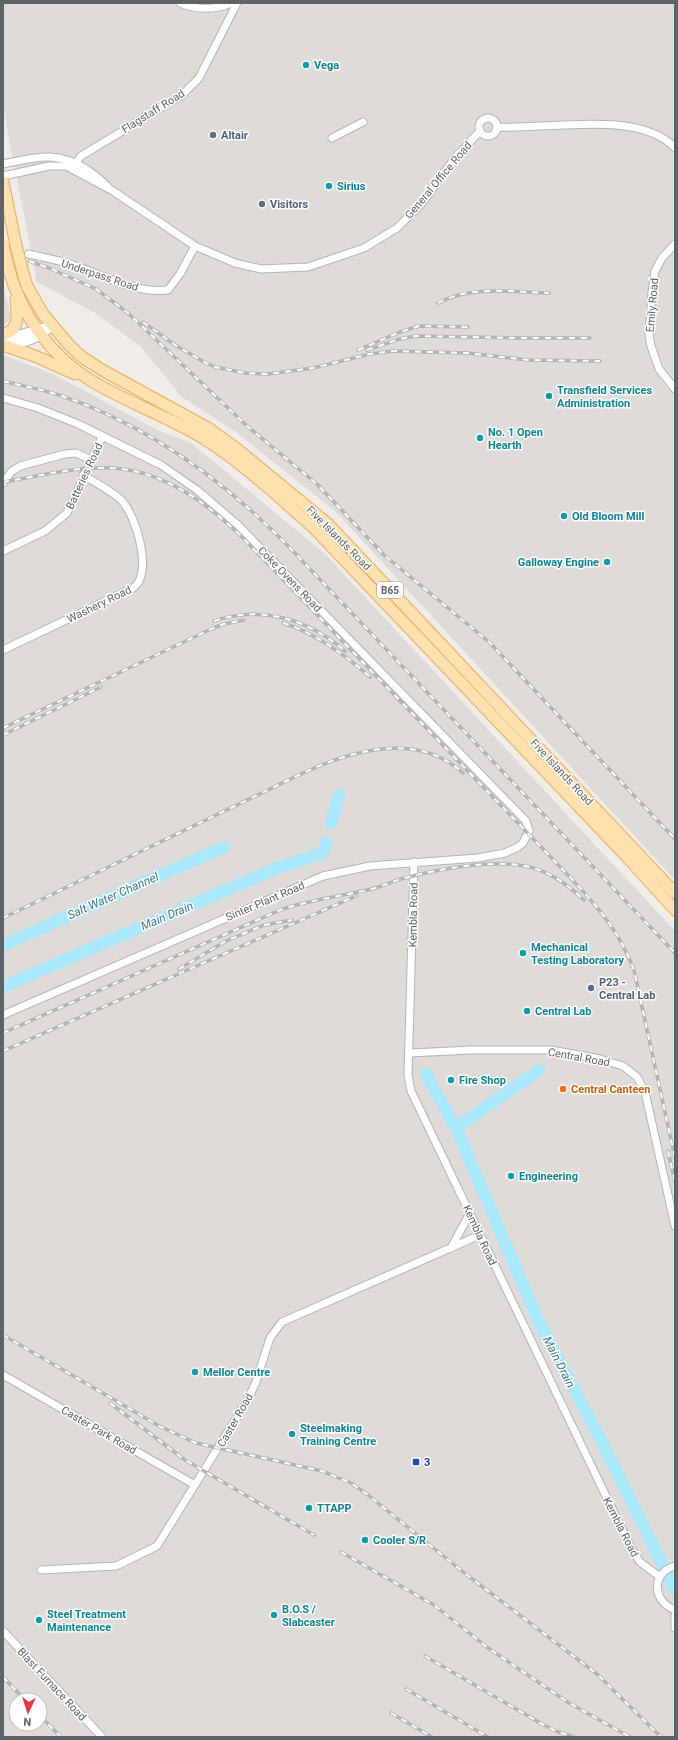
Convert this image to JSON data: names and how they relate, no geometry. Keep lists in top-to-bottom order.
{
  "streets": {
    "main road": ["Five Islands Road", "B65"],
    "street": [
      "Flagstaff Road",
      "General Office Road",
      "Underpass Road",
      "Emily Road",
      "Batteries Road",
      "Coke Ovens Road",
      "Washery Road",
      "Sinter Plant Road",
      "Kembla Road",
      "Central Road",
      "Caster Road",
      "Caster Park Road",
      "Blast Furnace Road"
    ]
  },
  "crossings": [
    ["Flagstaff Road", "General Office Road"],
    ["General Office Road", "Underpass Road"],
    ["Batteries Road", "Coke Ovens Road"],
    ["Batteries Road", "Washery Road"],
    ["Coke Ovens Road", "Sinter Plant Road"],
    ["Sinter Plant Road", "Kembla Road"],
    ["Kembla Road", "Central Road"],
    ["Kembla Road", "Caster Road"],
    ["Caster Road", "Caster Park Road"]
  ],
  "water": ["Salt Water Channel", "Main Drain"],
  "places": {
    "other": [
      "Vega",
      "Altair",
      "Sirius",
      "Visitors",
      "Transfield Services Administration",
      "No. 1 Open Hearth",
      "Old Bloom Mill",
      "Galloway Engine",
      "Mechanical Testing Laboratory",
      "P23 - Central Lab",
      "Central Lab",
      "Fire Shop",
      "Central Canteen",
      "Engineering",
      "Mellor Centre",
      "Steelmaking Training Centre",
      "TTAPP",
      "Cooler S/R",
      "B.O.S / Slabcaster",
      "Steel Treatment Maintenance"
    ],
    "transit": ["3"]
  },
  "north": "bottom"
}
